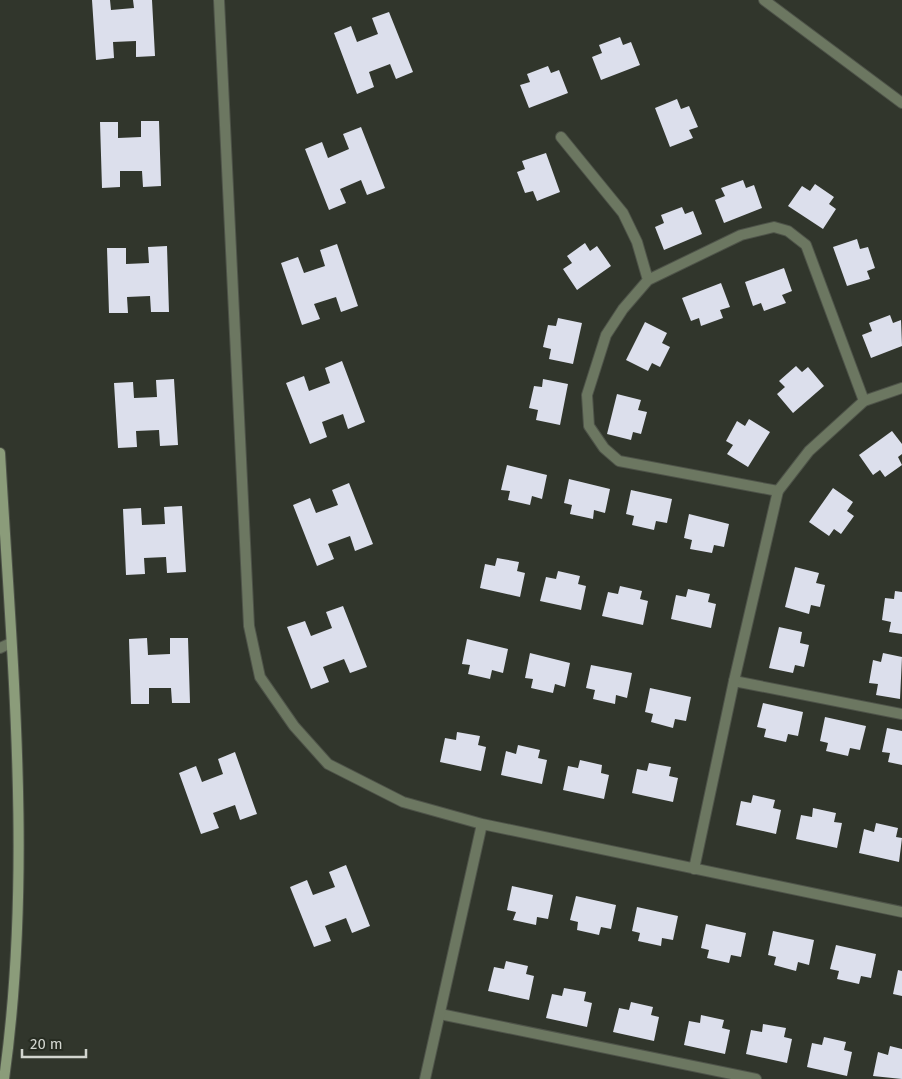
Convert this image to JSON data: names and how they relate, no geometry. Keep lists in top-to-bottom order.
{
  "scale_bar": "20 m"
}
